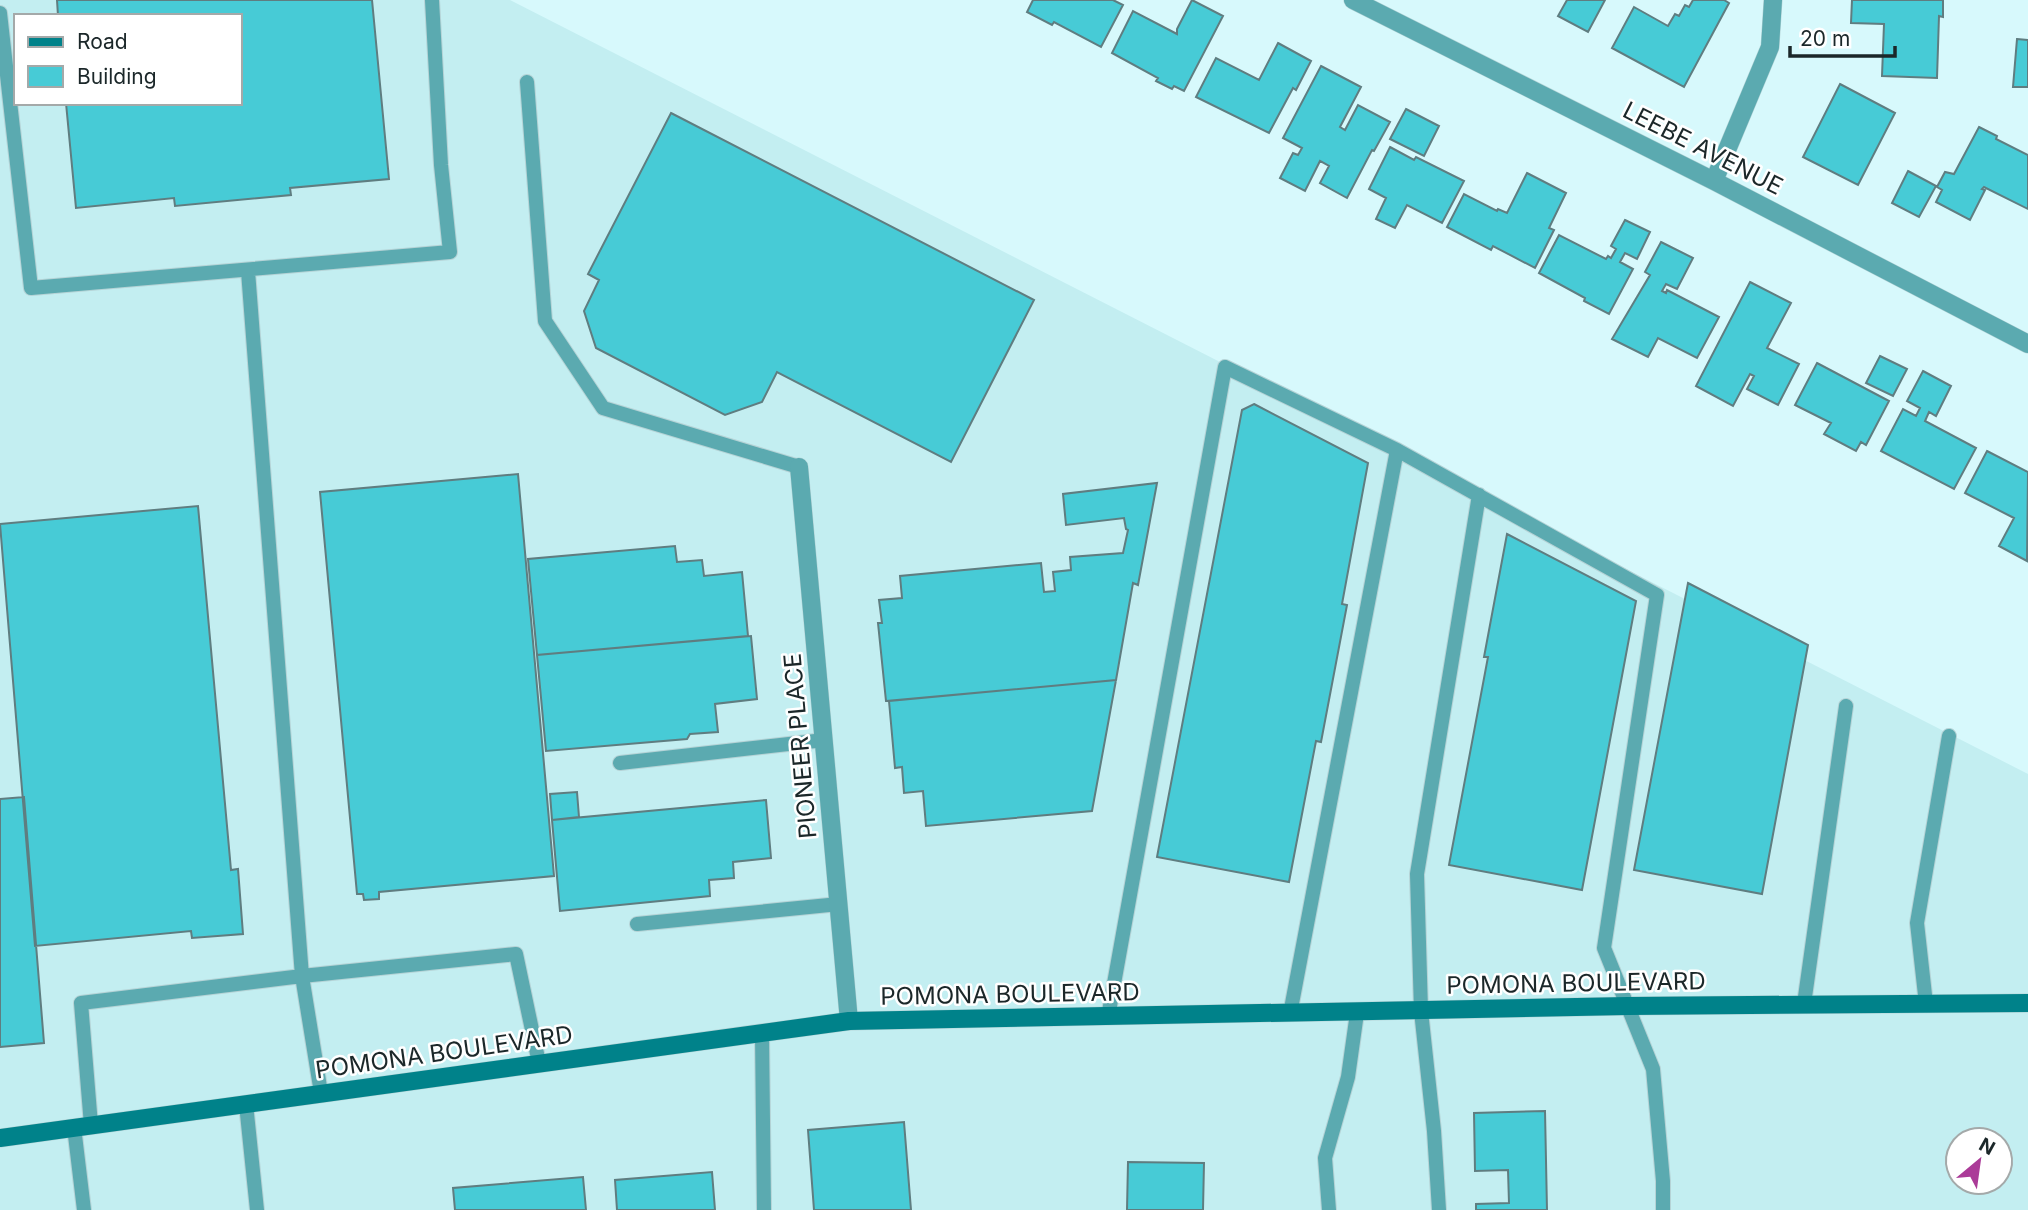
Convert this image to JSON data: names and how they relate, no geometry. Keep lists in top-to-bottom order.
{
  "streets": {
    "street": ["LEEBE AVENUE", "PIONEER PLACE", "POMONA BOULEVARD"]
  },
  "crossings": [
    ["PIONEER PLACE", "POMONA BOULEVARD"]
  ],
  "legend": ["Road", "Building"],
  "scale_bar": "20 m",
  "north": "top right"
}
